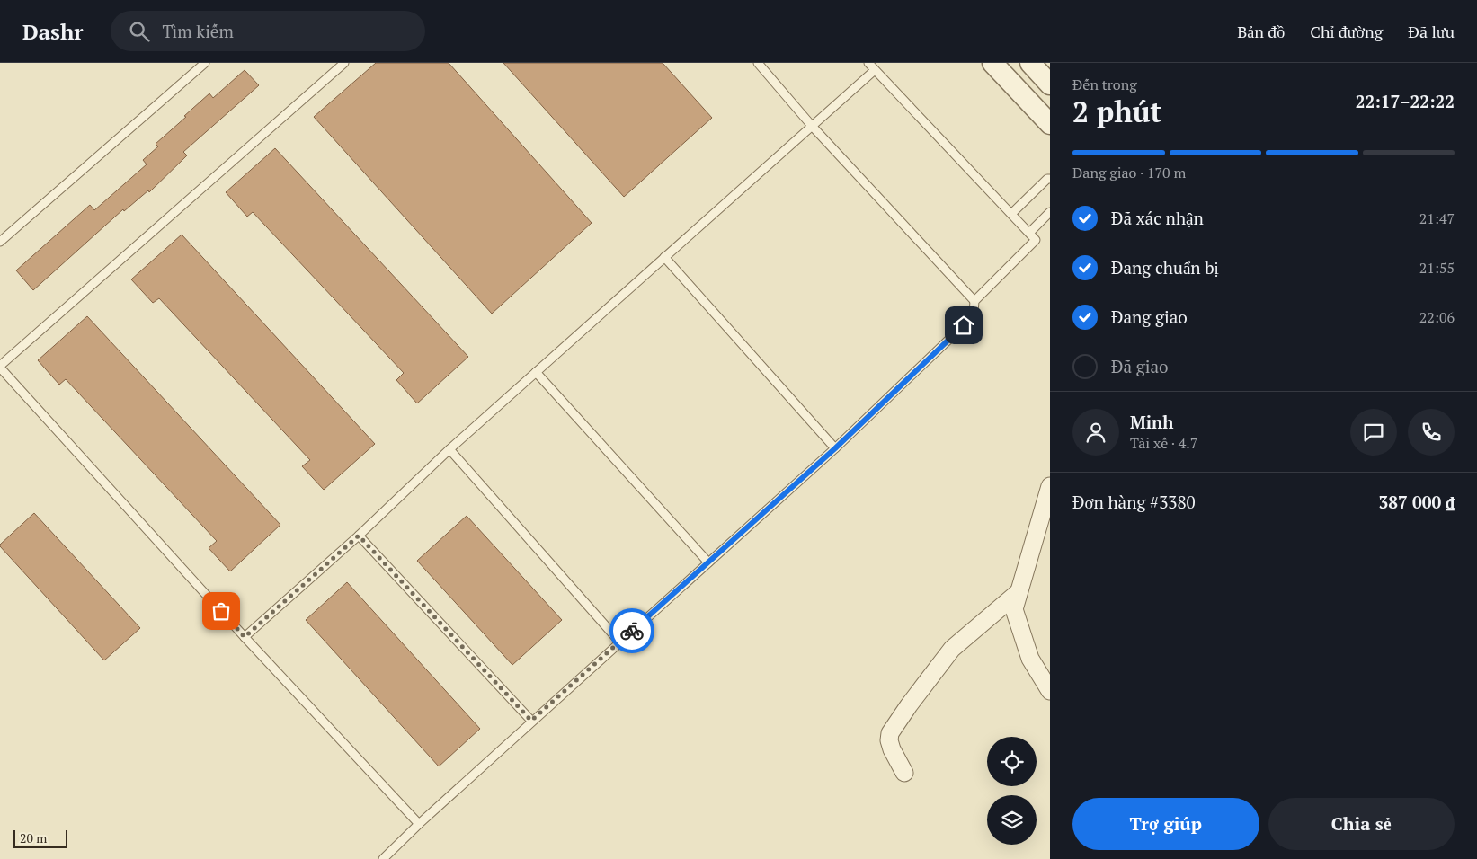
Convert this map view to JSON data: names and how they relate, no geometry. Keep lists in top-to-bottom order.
{
  "scale_bar": "20 m",
  "page": {
    "header": "Dashr",
    "search": "Tìm kiếm",
    "nav": ["Bản đồ", "Chỉ đường", "Đã lưu"],
    "heading": ["2 phút", "Đến trong", "22:17–22:22"],
    "panel": [
      "Minh",
      "Tài xế · 4.7",
      "Đơn hàng #3380",
      "387 000 ₫"
    ],
    "bar": "Đang giao · 170 m",
    "list": [
      ["Đã xác nhận", "21:47"],
      ["Đang chuẩn bị", "21:55"],
      ["Đang giao", "22:06"],
      "Đã giao"
    ],
    "buttons": ["Trợ giúp", "Chia sẻ"],
    "scale": "20 m"
  }
}
